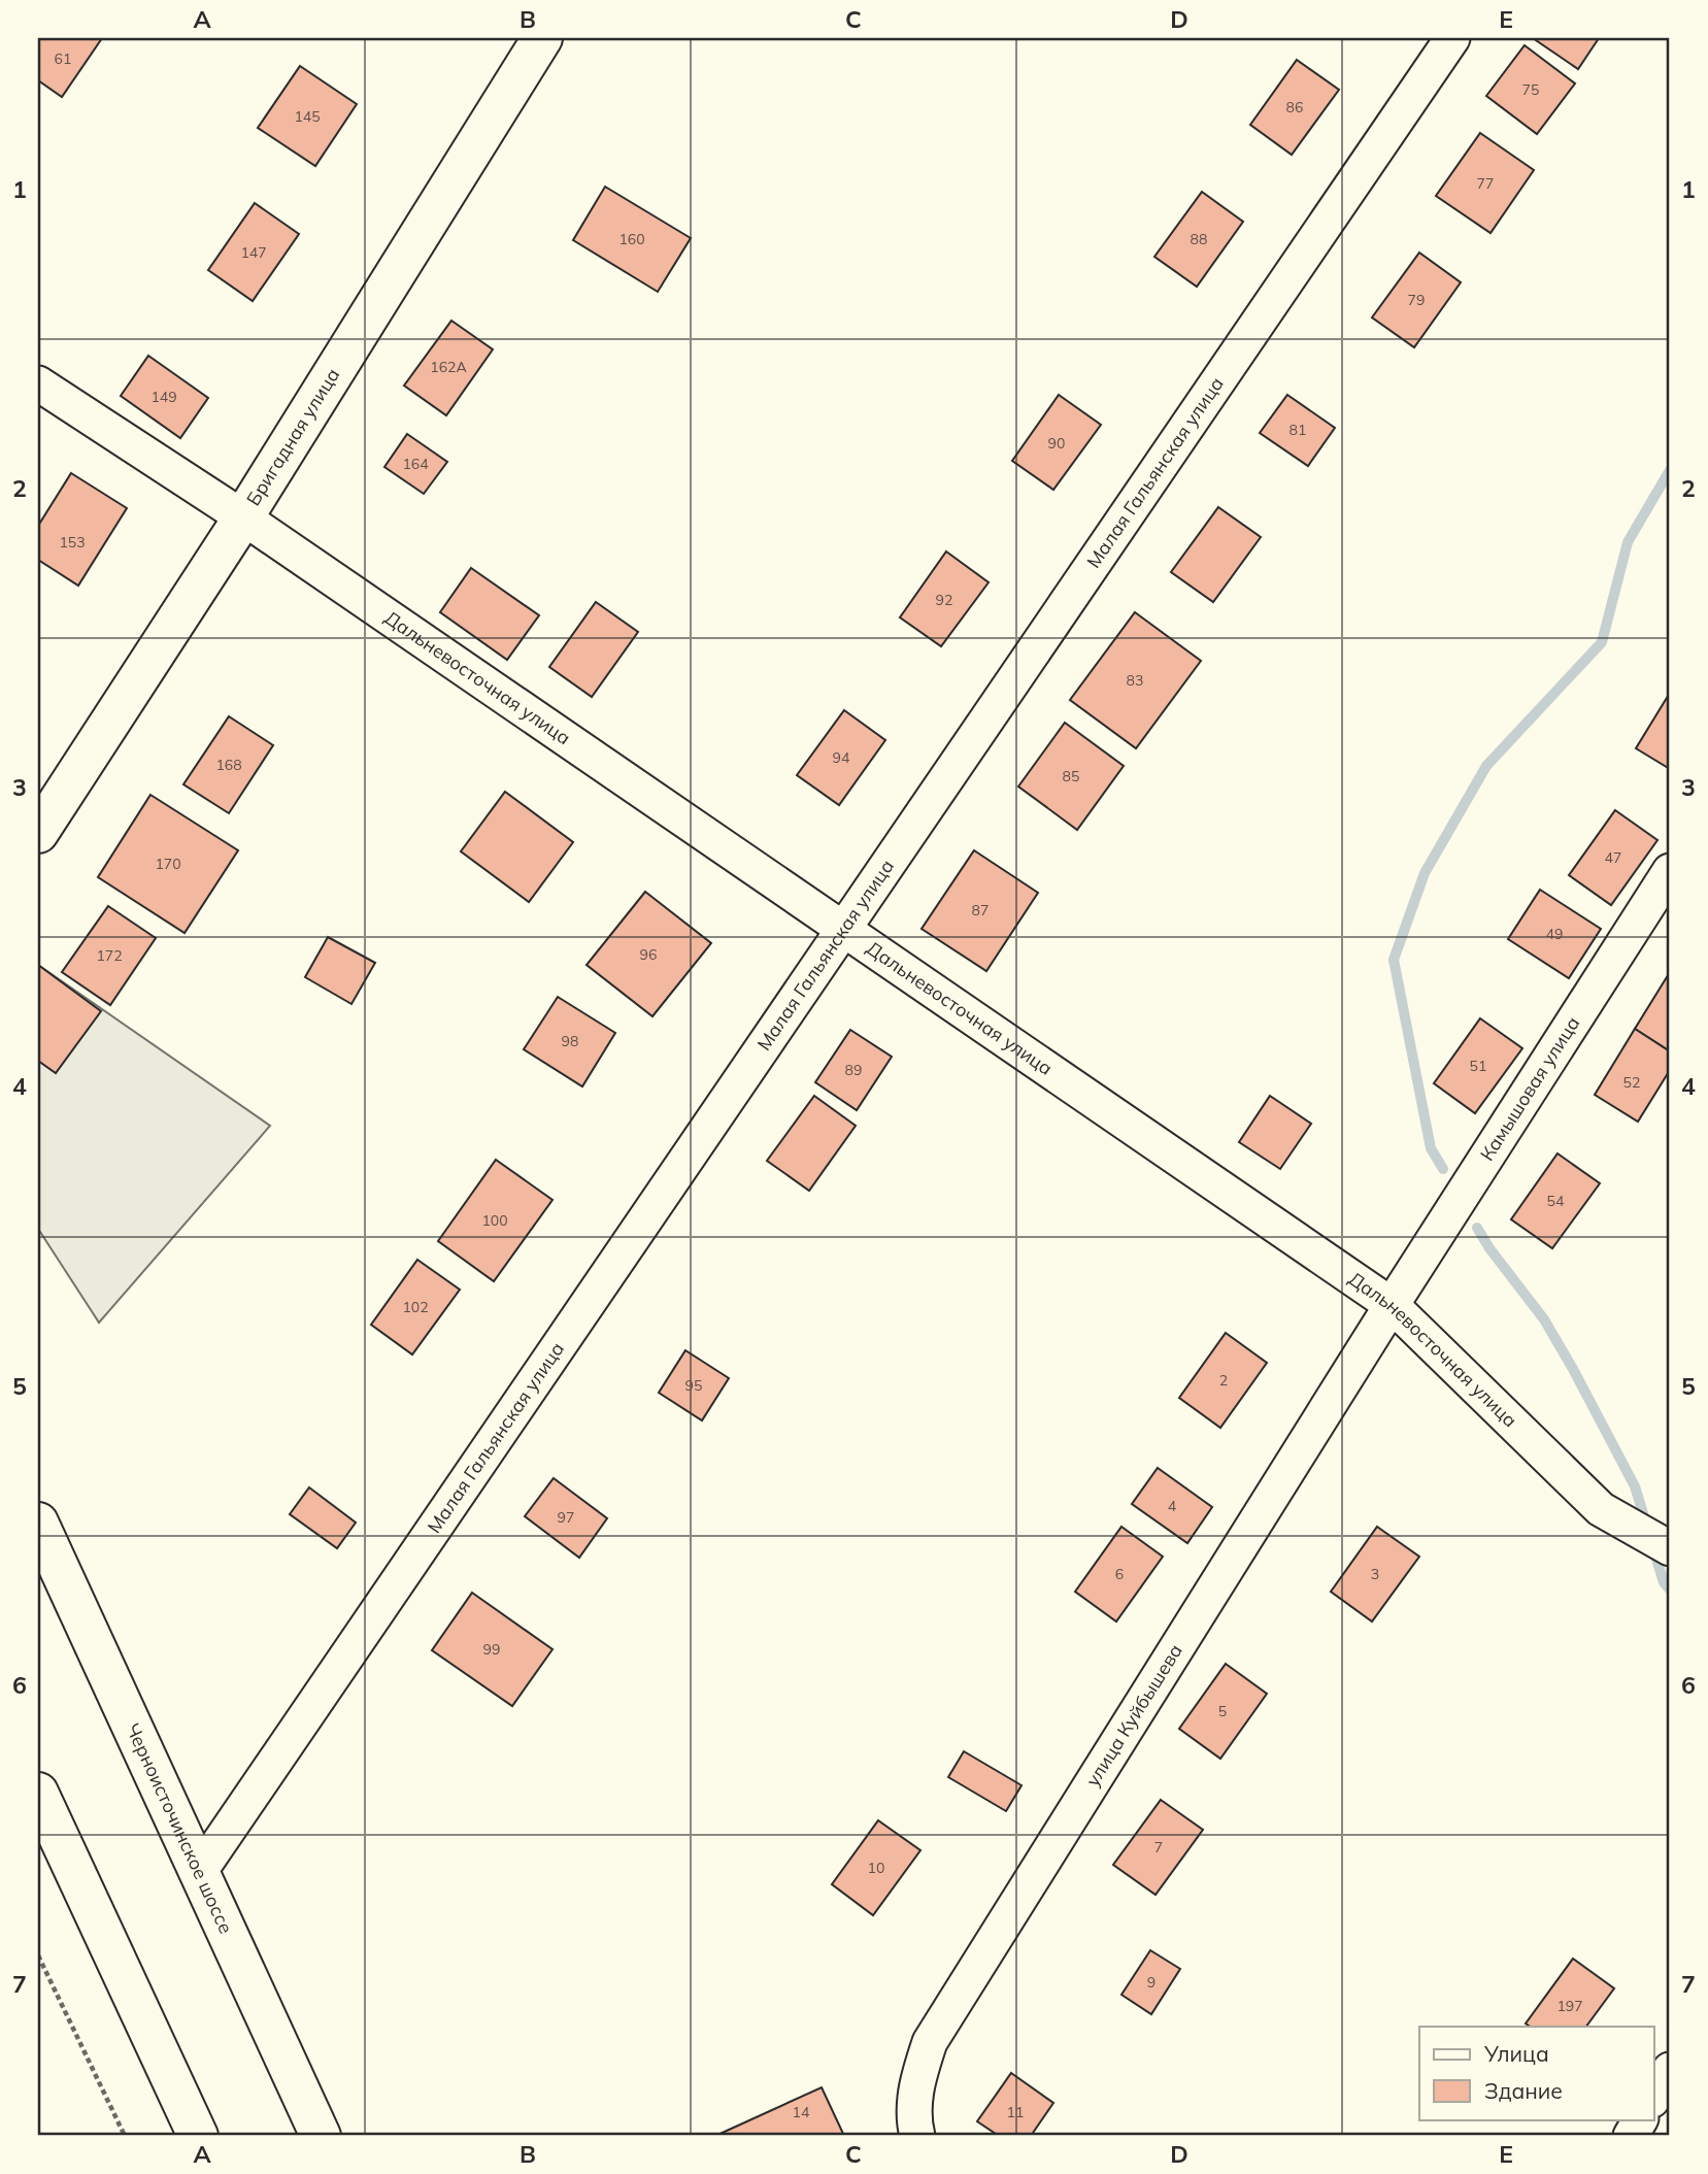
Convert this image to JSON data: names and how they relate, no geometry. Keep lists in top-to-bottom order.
{
  "streets": {
    "main road": ["Бригадная улица", "Черноисточинское шоссе"],
    "street": [
      "Малая Гальянская улица",
      "Дальневосточная улица",
      "Камышовая улица",
      "улица Куйбышева"
    ]
  },
  "crossings": [
    ["Бригадная улица", "Дальневосточная улица"],
    ["Малая Гальянская улица", "Дальневосточная улица"],
    ["Малая Гальянская улица", "Черноисточинское шоссе"],
    ["Дальневосточная улица", "Камышовая улица"],
    ["Дальневосточная улица", "улица Куйбышева"],
    ["Камышовая улица", "улица Куйбышева"]
  ],
  "house_numbers": [
    "61",
    "75",
    "86",
    "145",
    "77",
    "160",
    "88",
    "147",
    "79",
    "162А",
    "149",
    "81",
    "90",
    "164",
    "153",
    "92",
    "83",
    "94",
    "168",
    "85",
    "47",
    "170",
    "87",
    "49",
    "96",
    "172",
    "98",
    "51",
    "89",
    "52",
    "54",
    "100",
    "102",
    "2",
    "95",
    "4",
    "97",
    "6",
    "3",
    "99",
    "5",
    "7",
    "10",
    "9",
    "197",
    "14",
    "11"
  ],
  "legend": ["Улица", "Здание"],
  "grid": {
    "columns": [
      "A",
      "B",
      "C",
      "D",
      "E"
    ],
    "rows": [
      "1",
      "2",
      "3",
      "4",
      "5",
      "6",
      "7"
    ]
  }
}
